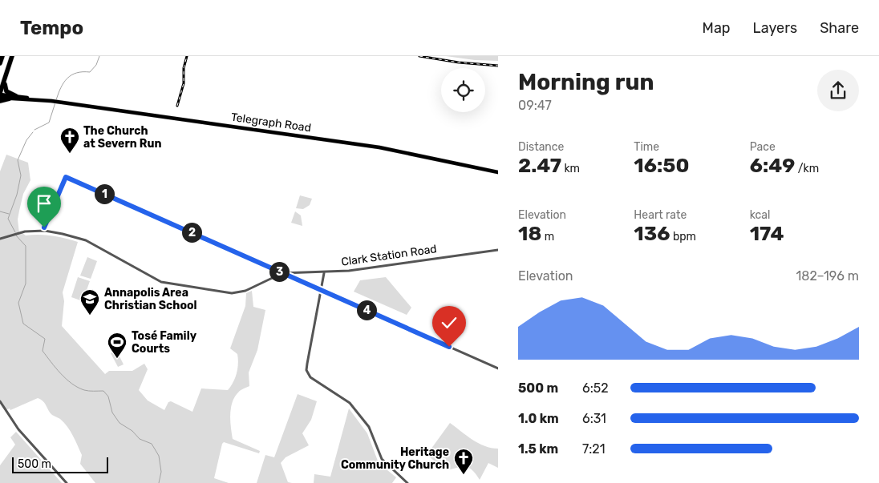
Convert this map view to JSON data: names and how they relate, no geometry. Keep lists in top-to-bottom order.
{
  "streets": {
    "main road": ["Telegraph Road"],
    "street": ["Clark Station Road"]
  },
  "places": {
    "church": ["The Church at Severn Run", "Heritage Community Church"],
    "school or university": ["Annapolis Area Christian School"],
    "sports": ["Tosé Family Courts"]
  },
  "scale_bar": "500 m",
  "page": {
    "header": "Tempo",
    "nav": ["Map", "Layers", "Share"],
    "heading": ["Morning run", "09:47"],
    "stats": [
      ["Distance", "2.47 km"],
      ["Time", "16:50"],
      ["Pace", "6:49 /km"],
      ["Elevation", "18 m"],
      ["Heart rate", "136 bpm"],
      ["kcal", "174"]
    ],
    "pins": [
      "1",
      "2",
      "3",
      "4"
    ],
    "chart": ["Elevation", "182–196 m"],
    "list": [
      {
        "name": "500 m",
        "note": "6:52"
      },
      {
        "name": "1.0 km",
        "note": "6:31"
      },
      {
        "name": "1.5 km",
        "note": "7:21"
      }
    ],
    "scale": "500 m"
  }
}
